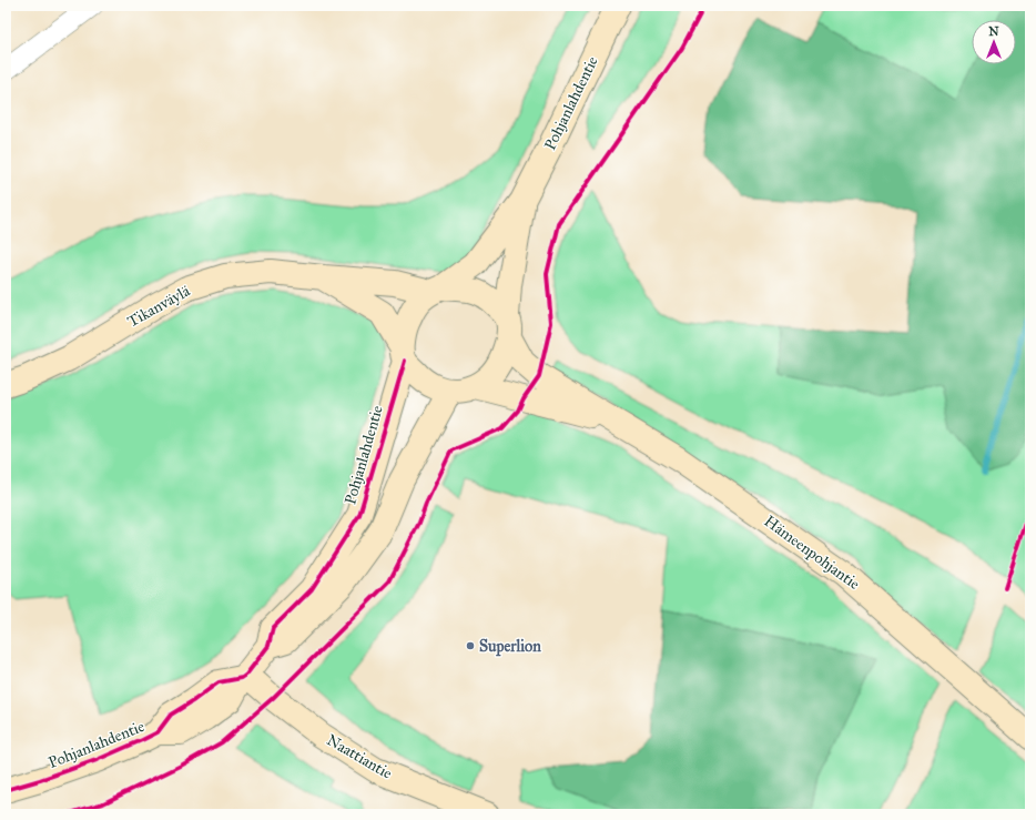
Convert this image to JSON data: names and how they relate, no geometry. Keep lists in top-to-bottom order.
{
  "streets": {
    "main road": [
      "Pohjanlahdentie",
      "Tikanväylä",
      "Hämeenpohjantie",
      "Naattiantie"
    ]
  },
  "crossings": [
    ["Pohjanlahdentie", "Tikanväylä"],
    ["Pohjanlahdentie", "Hämeenpohjantie"],
    ["Pohjanlahdentie", "Naattiantie"],
    ["Tikanväylä", "Hämeenpohjantie"]
  ],
  "places": ["Superlion"],
  "north": "top"
}
